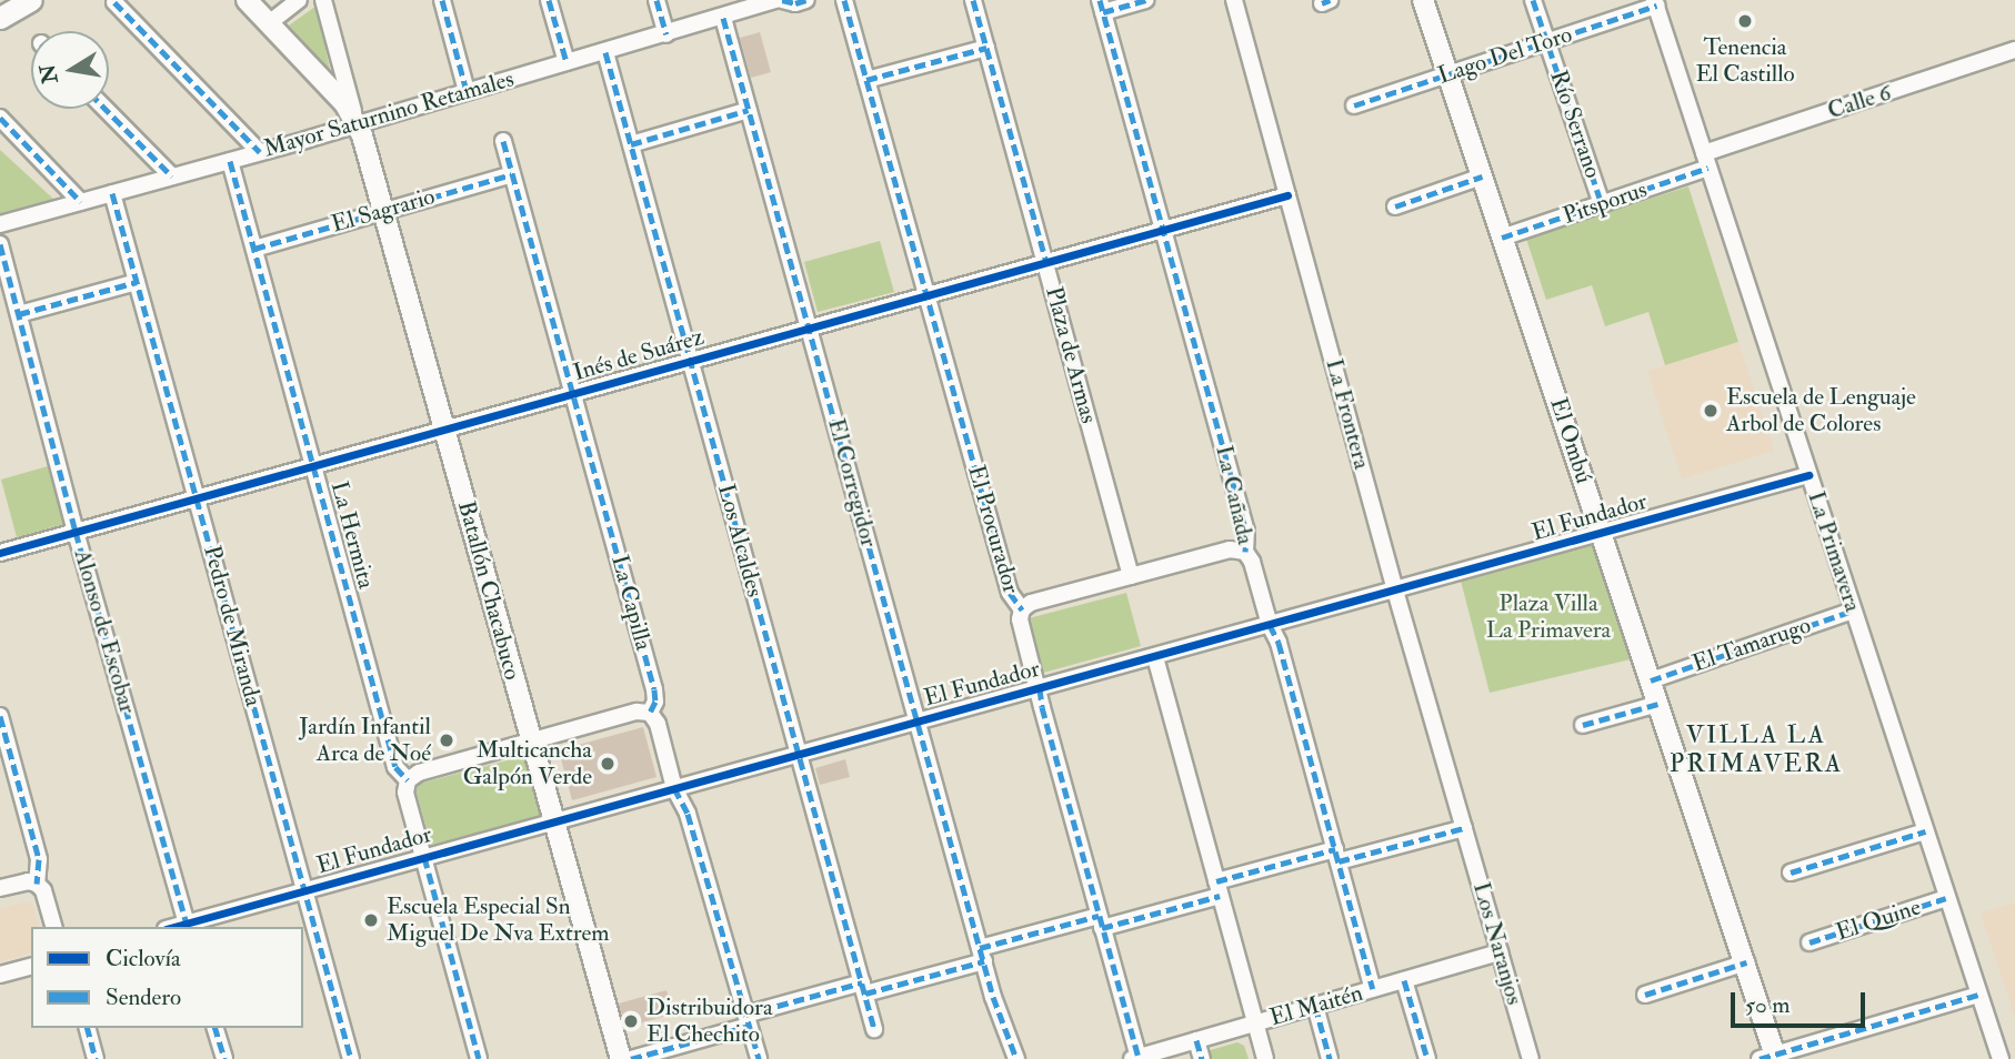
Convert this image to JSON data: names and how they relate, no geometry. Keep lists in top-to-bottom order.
{
  "streets": {
    "street": [
      "Lago Del Toro",
      "Calle 6",
      "Mayor Saturnino Retamales",
      "Río Serrano",
      "Pitsporus",
      "El Sagrario",
      "Inés de Suárez",
      "Plaza de Armas",
      "La Frontera",
      "El Ombú",
      "El Corregidor",
      "La Cañada",
      "El Fundador",
      "El Procurador",
      "La Hermita",
      "Los Alcaldes",
      "La Primavera",
      "Batallón Chacabuco",
      "La Capilla",
      "Pedro de Miranda",
      "Alonso de Escobar",
      "El Tamarugo",
      "El Quine",
      "Los Naranjos",
      "El Maitén"
    ]
  },
  "crossings": [
    ["Lago Del Toro", "Río Serrano"],
    ["Lago Del Toro", "El Ombú"],
    ["Lago Del Toro", "La Primavera"],
    ["Calle 6", "Pitsporus"],
    ["Calle 6", "La Primavera"],
    ["Mayor Saturnino Retamales", "El Corregidor"],
    ["Mayor Saturnino Retamales", "La Hermita"],
    ["Mayor Saturnino Retamales", "Los Alcaldes"],
    ["Mayor Saturnino Retamales", "Batallón Chacabuco"],
    ["Mayor Saturnino Retamales", "Pedro de Miranda"],
    ["Río Serrano", "Pitsporus"],
    ["Pitsporus", "El Ombú"],
    ["Pitsporus", "La Primavera"],
    ["El Sagrario", "La Hermita"],
    ["El Sagrario", "Batallón Chacabuco"],
    ["El Sagrario", "La Capilla"],
    ["Inés de Suárez", "Plaza de Armas"],
    ["Inés de Suárez", "La Frontera"],
    ["Inés de Suárez", "El Corregidor"],
    ["Inés de Suárez", "La Cañada"],
    ["Inés de Suárez", "El Procurador"],
    ["Inés de Suárez", "La Hermita"],
    ["Inés de Suárez", "Los Alcaldes"],
    ["Inés de Suárez", "Batallón Chacabuco"],
    ["Inés de Suárez", "La Capilla"],
    ["Inés de Suárez", "Pedro de Miranda"],
    ["Inés de Suárez", "Alonso de Escobar"],
    ["La Frontera", "El Fundador"],
    ["La Frontera", "Los Naranjos"],
    ["El Ombú", "El Fundador"],
    ["El Ombú", "El Tamarugo"],
    ["El Corregidor", "El Fundador"],
    ["La Cañada", "El Fundador"],
    ["La Cañada", "El Maitén"],
    ["El Fundador", "El Procurador"],
    ["El Fundador", "La Hermita"],
    ["El Fundador", "Los Alcaldes"],
    ["El Fundador", "La Primavera"],
    ["El Fundador", "Batallón Chacabuco"],
    ["El Fundador", "La Capilla"],
    ["El Fundador", "Pedro de Miranda"],
    ["El Fundador", "Alonso de Escobar"],
    ["El Procurador", "El Maitén"],
    ["La Primavera", "El Tamarugo"],
    ["La Primavera", "El Quine"],
    ["Los Naranjos", "El Maitén"]
  ],
  "districts": ["VILLA LA PRIMAVERA"],
  "parks": ["Plaza Villa La Primavera"],
  "places": [
    "Tenencia El Castillo",
    "Escuela de Lenguaje Arbol de Colores",
    "Jardín Infantil Arca de Noé",
    "Multicancha Galpón Verde",
    "Escuela Especial Sn Miguel De Nva Extrem",
    "Distribuidora El Chechito"
  ],
  "legend": ["Ciclovía", "Sendero"],
  "scale_bar": "50 m",
  "north": "left"
}
